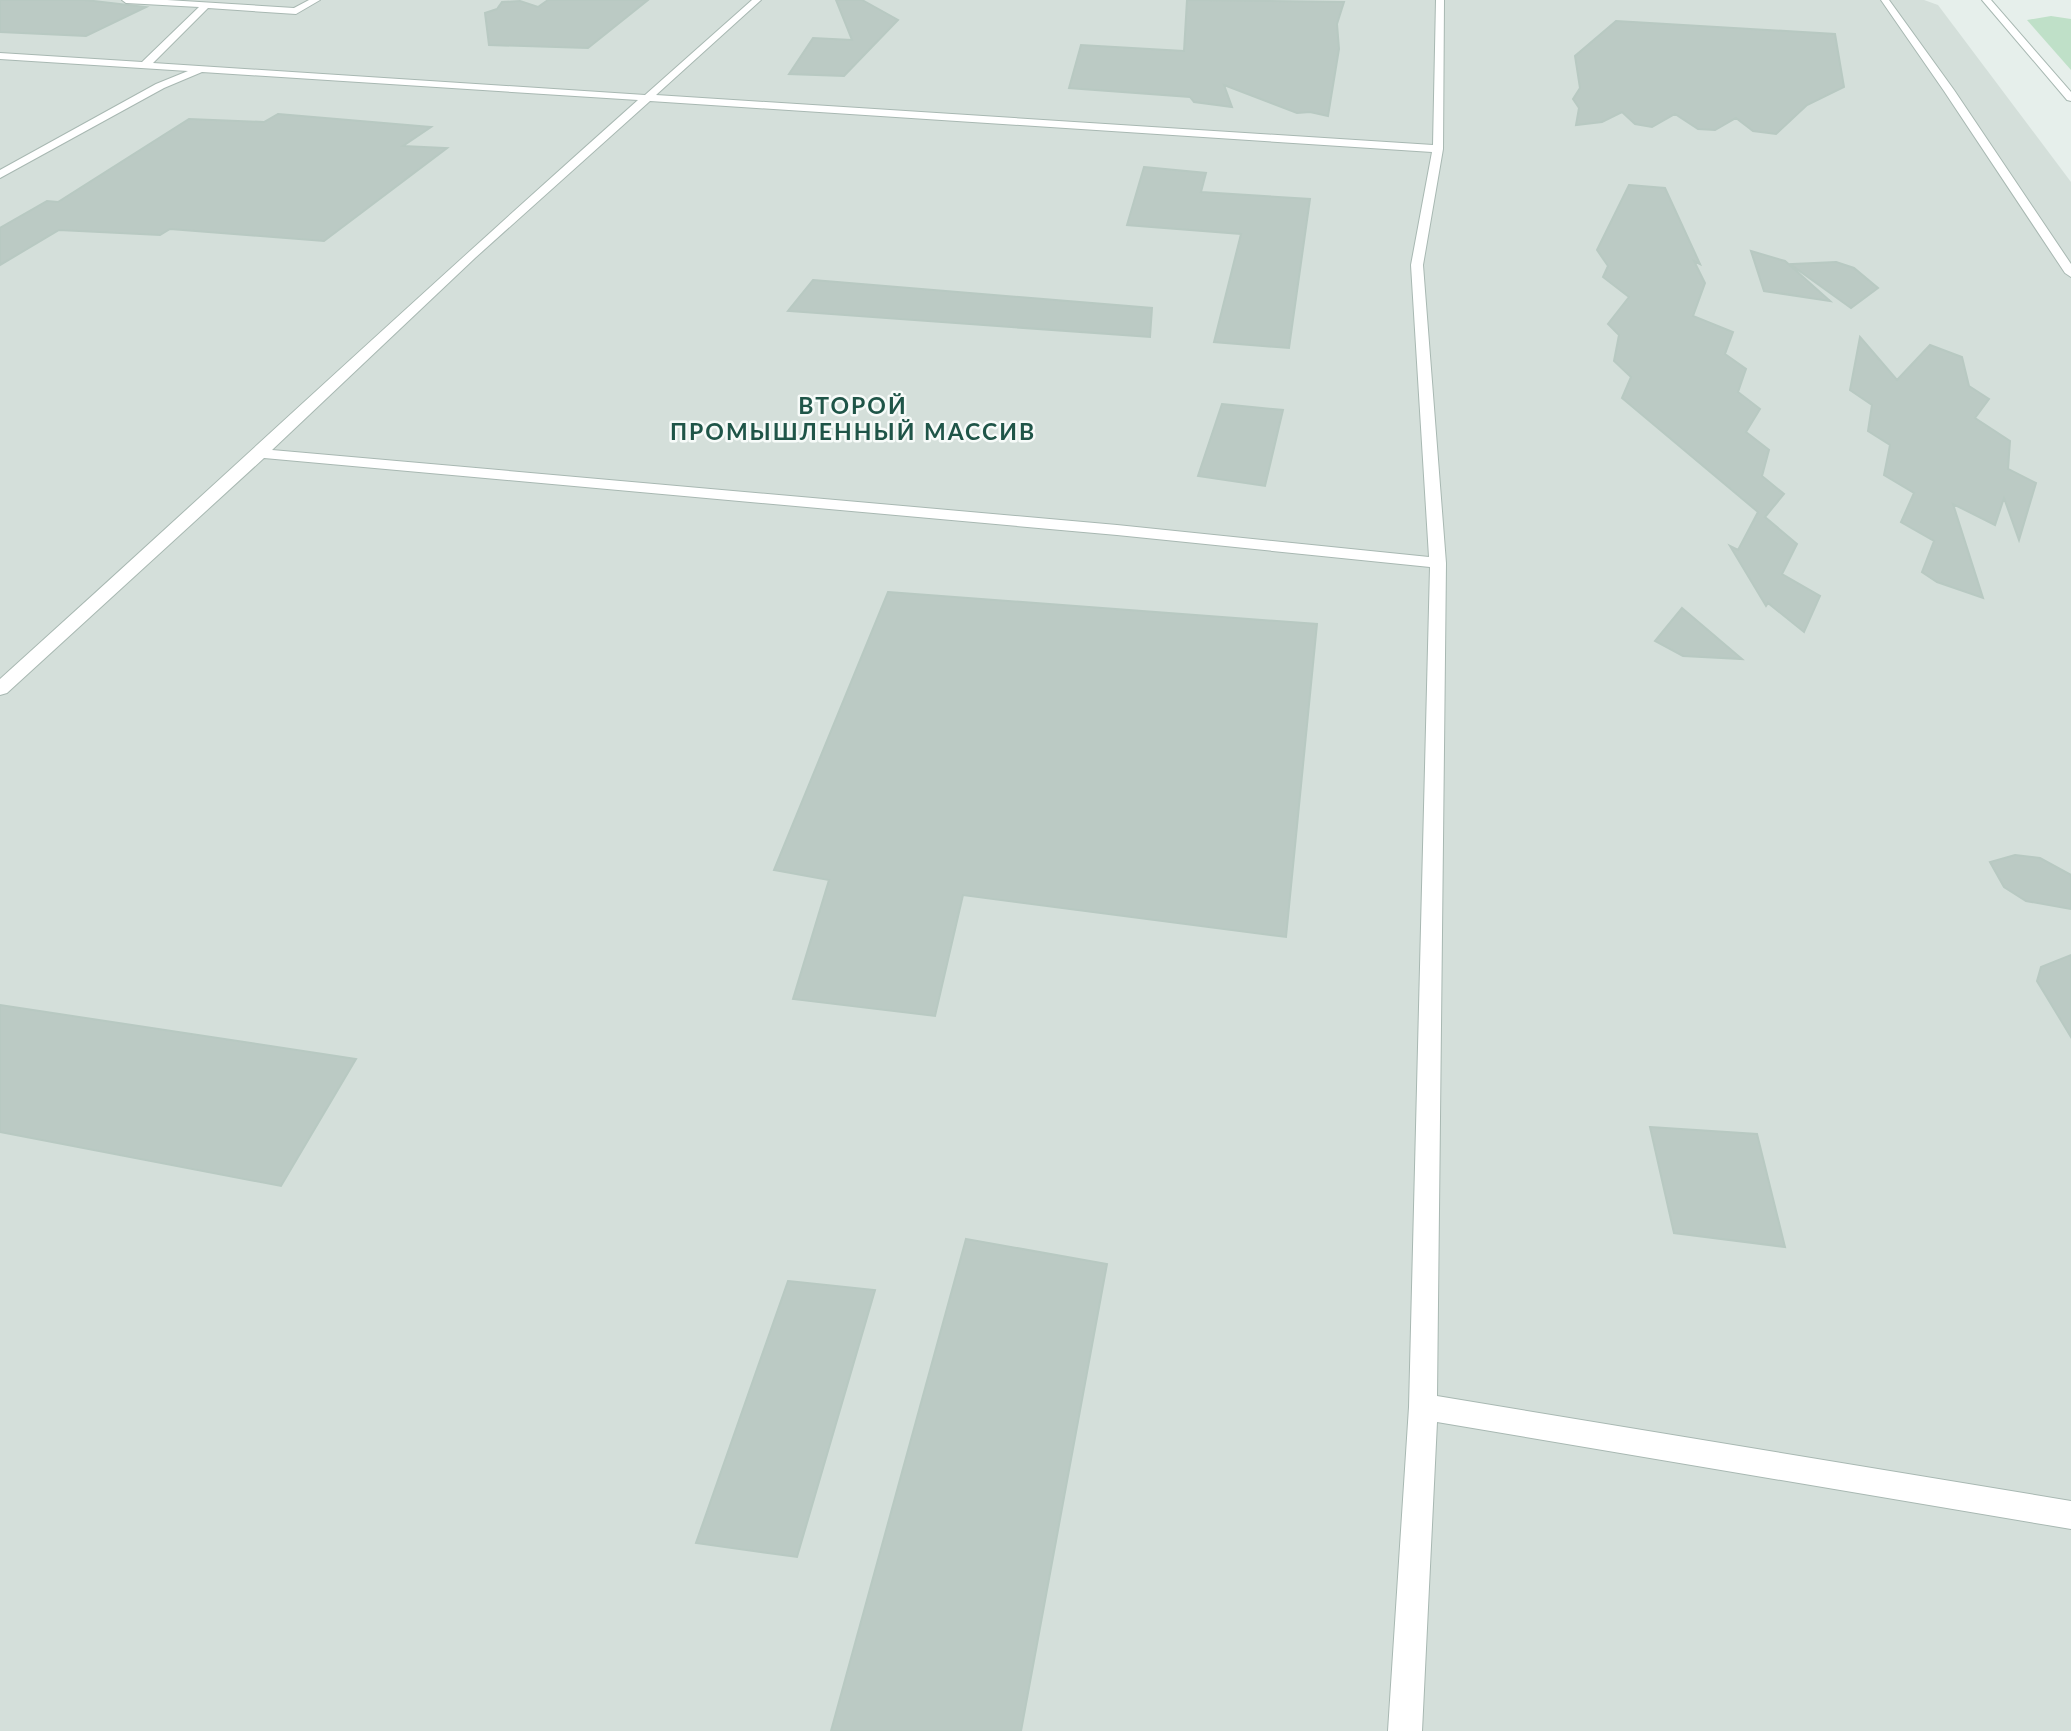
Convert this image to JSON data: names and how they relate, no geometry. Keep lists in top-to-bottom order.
{
  "districts": ["ВТОРОЙ ПРОМЫШЛЕННЫЙ МАССИВ"]
}
